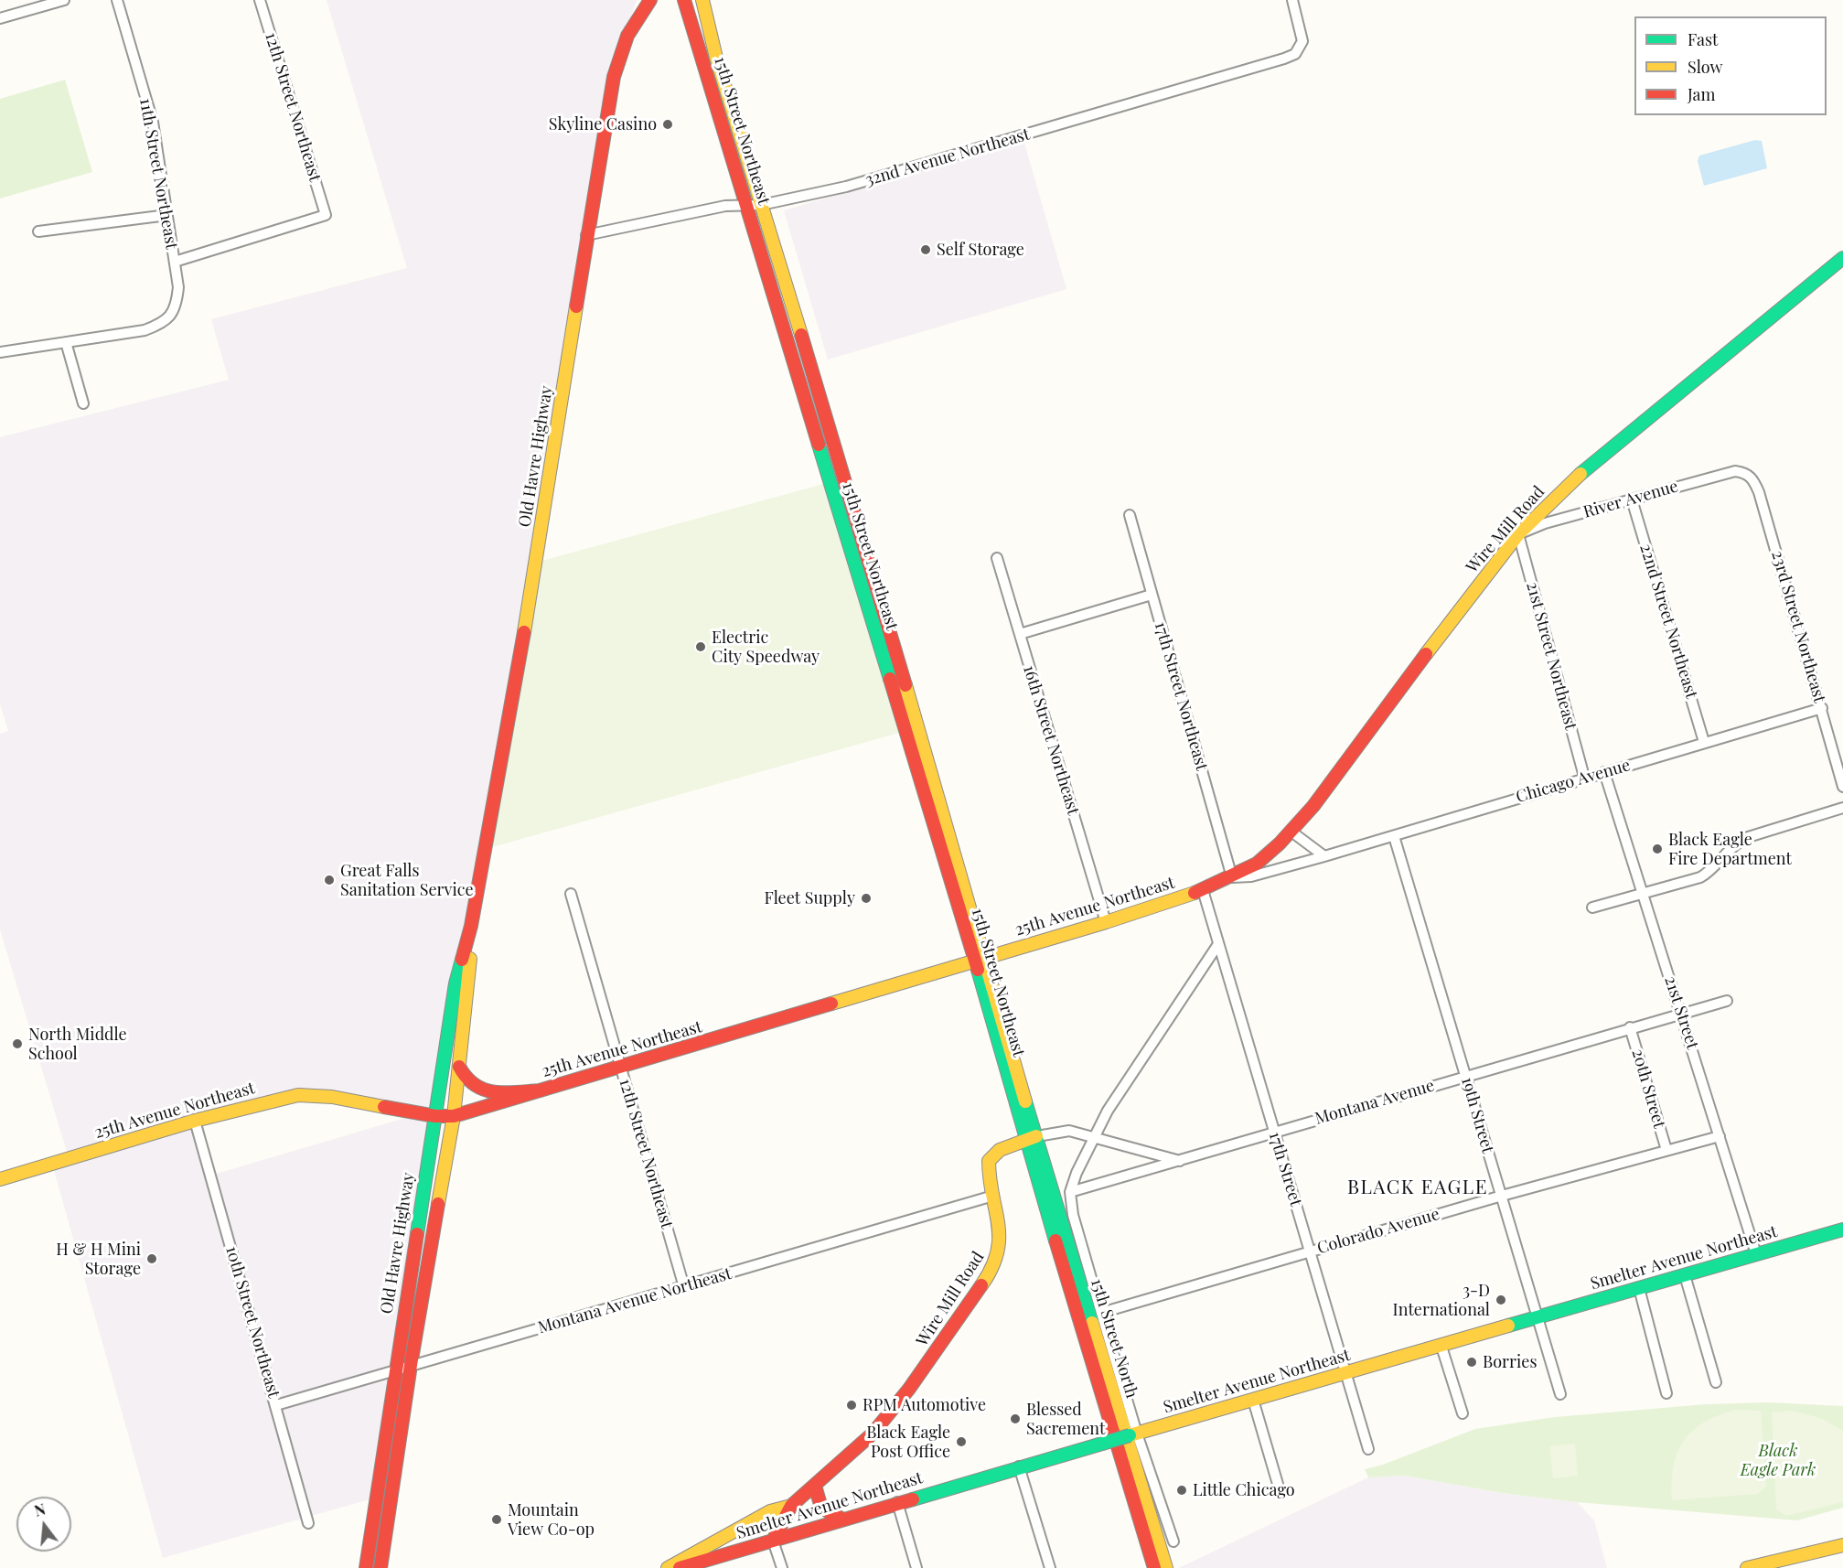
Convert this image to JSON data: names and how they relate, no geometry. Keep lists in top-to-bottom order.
{
  "streets": {
    "main road": [
      "15th Street Northeast",
      "Old Havre Highway",
      "Wire Mill Road",
      "25th Avenue Northeast",
      "Smelter Avenue Northeast",
      "15th Street North"
    ],
    "street": [
      "12th Street Northeast",
      "32nd Avenue Northeast",
      "11th Street Northeast",
      "River Avenue",
      "22nd Street Northeast",
      "23rd Street Northeast",
      "21st Street Northeast",
      "17th Street Northeast",
      "16th Street Northeast",
      "Chicago Avenue",
      "21st Street",
      "20th Street",
      "Montana Avenue",
      "19th Street",
      "17th Street",
      "Colorado Avenue",
      "Montana Avenue Northeast",
      "10th Street Northeast"
    ]
  },
  "crossings": [
    ["12th Street Northeast", "11th Street Northeast"],
    ["12th Street Northeast", "25th Avenue Northeast"],
    ["12th Street Northeast", "Montana Avenue Northeast"],
    ["15th Street Northeast", "32nd Avenue Northeast"],
    ["15th Street Northeast", "25th Avenue Northeast"],
    ["15th Street Northeast", "15th Street North"],
    ["32nd Avenue Northeast", "Old Havre Highway"],
    ["Old Havre Highway", "25th Avenue Northeast"],
    ["Old Havre Highway", "Montana Avenue Northeast"],
    ["River Avenue", "Wire Mill Road"],
    ["River Avenue", "22nd Street Northeast"],
    ["River Avenue", "23rd Street Northeast"],
    ["River Avenue", "21st Street Northeast"],
    ["Wire Mill Road", "21st Street Northeast"],
    ["Wire Mill Road", "17th Street Northeast"],
    ["Wire Mill Road", "Chicago Avenue"],
    ["Wire Mill Road", "25th Avenue Northeast"],
    ["Wire Mill Road", "Smelter Avenue Northeast"],
    ["Wire Mill Road", "Montana Avenue Northeast"],
    ["Wire Mill Road", "15th Street North"],
    ["22nd Street Northeast", "Chicago Avenue"],
    ["23rd Street Northeast", "Chicago Avenue"],
    ["21st Street Northeast", "Chicago Avenue"],
    ["17th Street Northeast", "Chicago Avenue"],
    ["17th Street Northeast", "25th Avenue Northeast"],
    ["16th Street Northeast", "25th Avenue Northeast"],
    ["Chicago Avenue", "25th Avenue Northeast"],
    ["Chicago Avenue", "21st Street"],
    ["Chicago Avenue", "19th Street"],
    ["25th Avenue Northeast", "17th Street"],
    ["25th Avenue Northeast", "10th Street Northeast"],
    ["21st Street", "Montana Avenue"],
    ["21st Street", "Colorado Avenue"],
    ["21st Street", "Smelter Avenue Northeast"],
    ["20th Street", "Montana Avenue"],
    ["20th Street", "Colorado Avenue"],
    ["Montana Avenue", "19th Street"],
    ["Montana Avenue", "17th Street"],
    ["Montana Avenue", "15th Street North"],
    ["19th Street", "Colorado Avenue"],
    ["19th Street", "Smelter Avenue Northeast"],
    ["17th Street", "Colorado Avenue"],
    ["17th Street", "Smelter Avenue Northeast"],
    ["Colorado Avenue", "15th Street North"],
    ["Smelter Avenue Northeast", "15th Street North"],
    ["Montana Avenue Northeast", "10th Street Northeast"]
  ],
  "districts": ["BLACK EAGLE"],
  "parks": ["Black Eagle Park"],
  "places": [
    "Skyline Casino",
    "Self Storage",
    "Electric City Speedway",
    "Black Eagle Fire Department",
    "Great Falls Sanitation Service",
    "Fleet Supply",
    "North Middle School",
    "H & H Mini Storage",
    "3-D International",
    "Borries",
    "RPM Automotive",
    "Blessed Sacrement",
    "Black Eagle Post Office",
    "Little Chicago",
    "Mountain View Co-op"
  ],
  "legend": ["Fast", "Slow", "Jam"],
  "north": "top"
}
